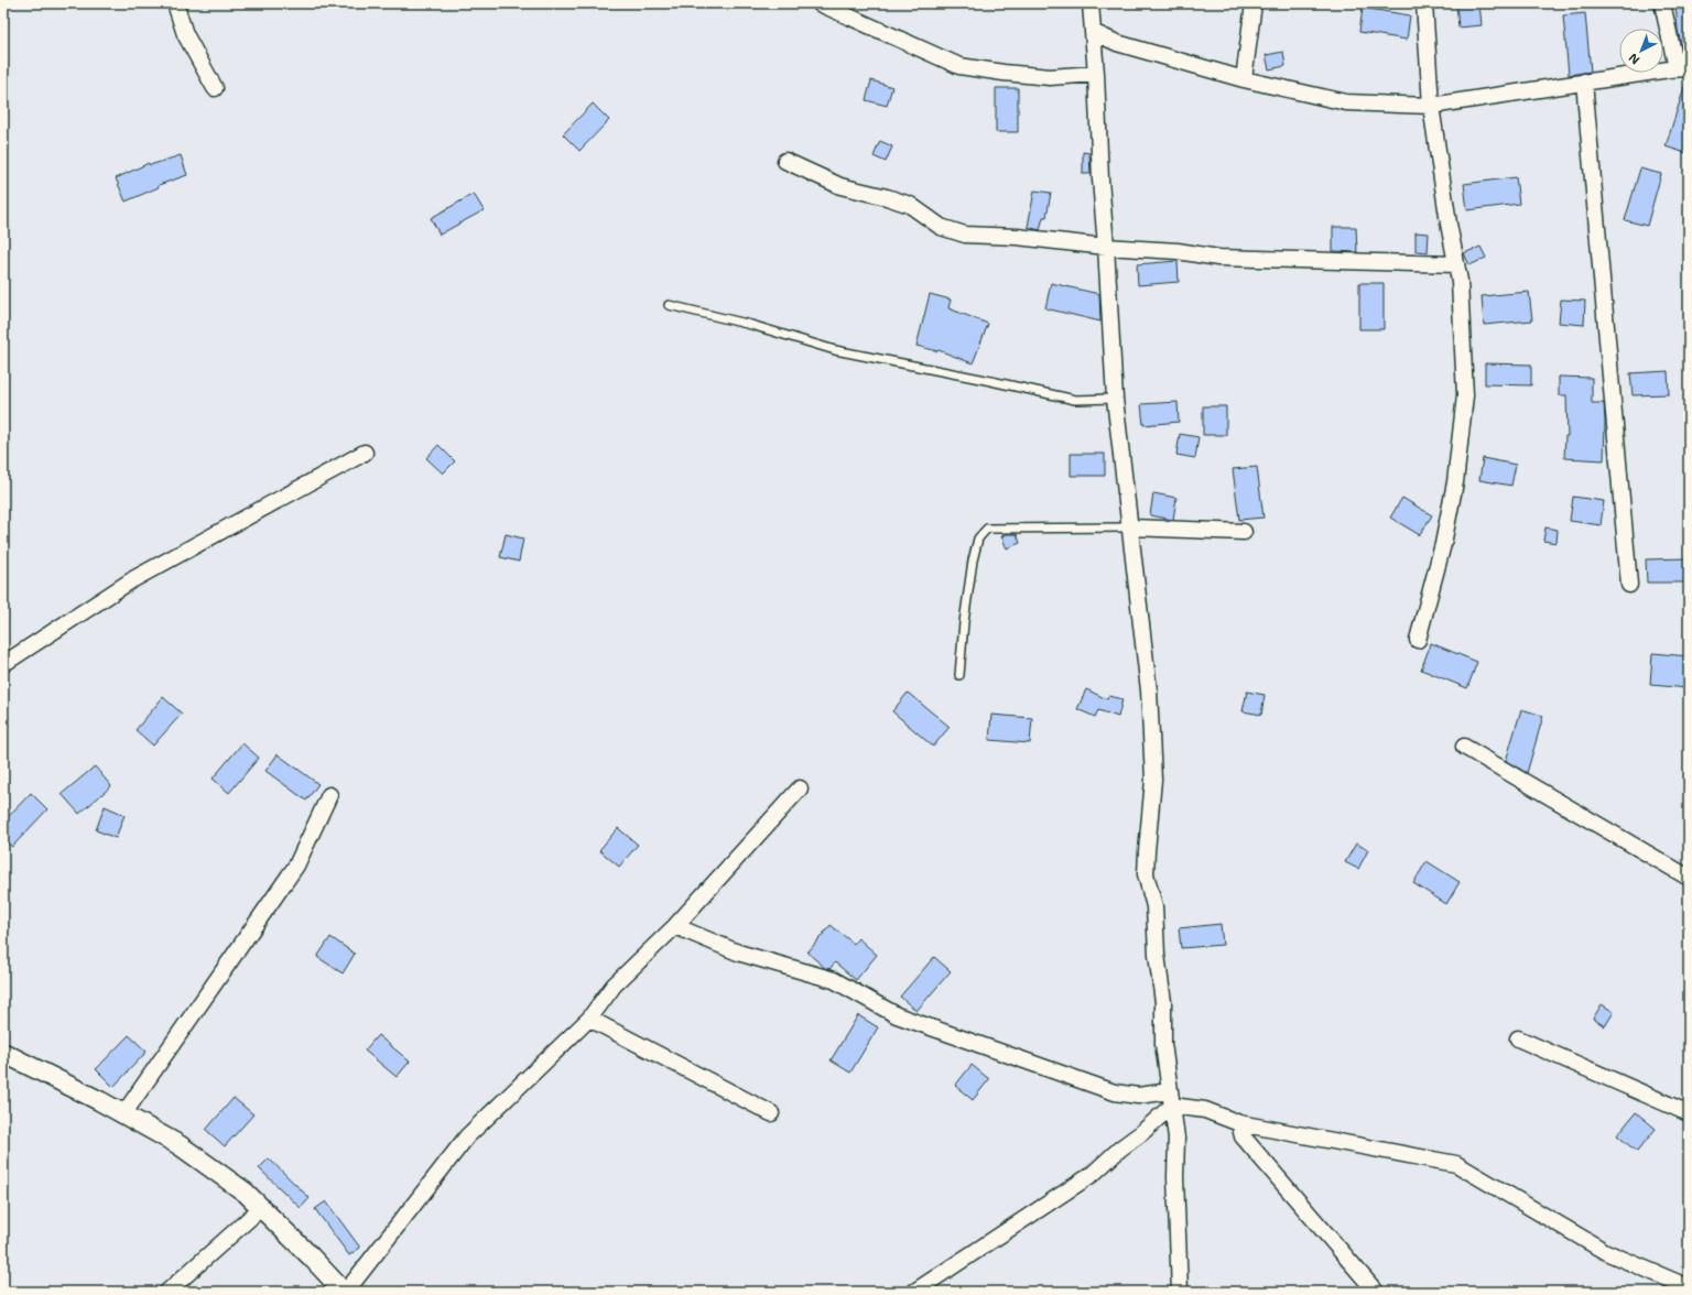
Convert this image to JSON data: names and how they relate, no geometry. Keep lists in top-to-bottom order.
{
  "north": "bottom left"
}
